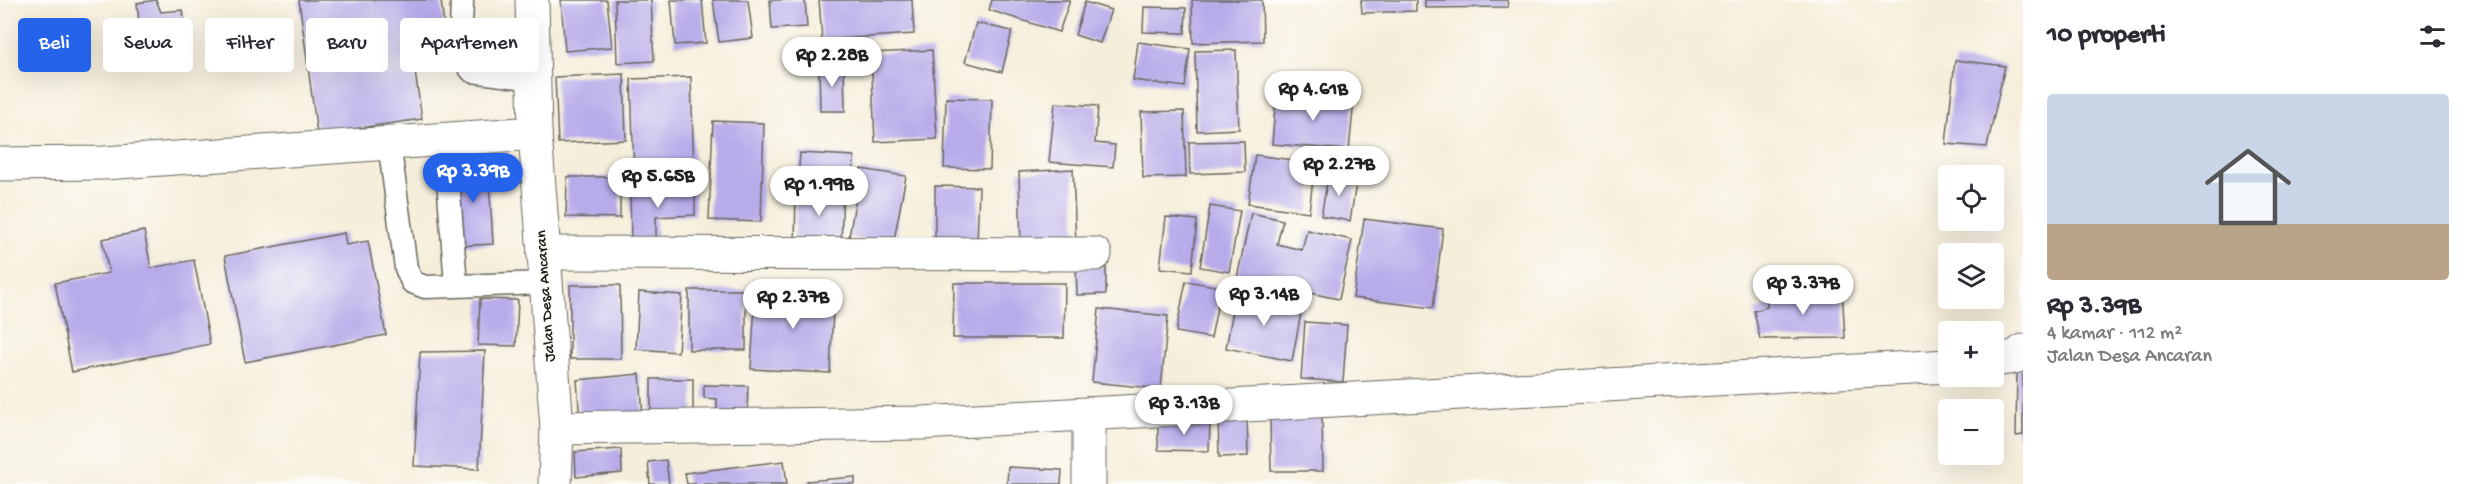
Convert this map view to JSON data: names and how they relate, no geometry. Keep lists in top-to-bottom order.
{
  "streets": {
    "street": ["Jalan Desa Ancaran"]
  },
  "page": {
    "heading": "10 properti",
    "chip": [
      "Beli",
      "Sewa",
      "Filter",
      "Baru",
      "Apartemen"
    ],
    "price": [
      "Rp 2.28B",
      "Rp 4.61B",
      "Rp 2.27B",
      "Rp 3.39B",
      "Rp 5.65B",
      "Rp 1.99B",
      "Rp 3.37B",
      "Rp 3.14B",
      "Rp 2.37B",
      "Rp 3.13B"
    ],
    "list": [
      {
        "name": "Rp 3.39B",
        "note": "4 kamar · 112 m² · Jalan Desa Ancaran"
      }
    ],
    "map_buttons": ["+", "−"]
  }
}
